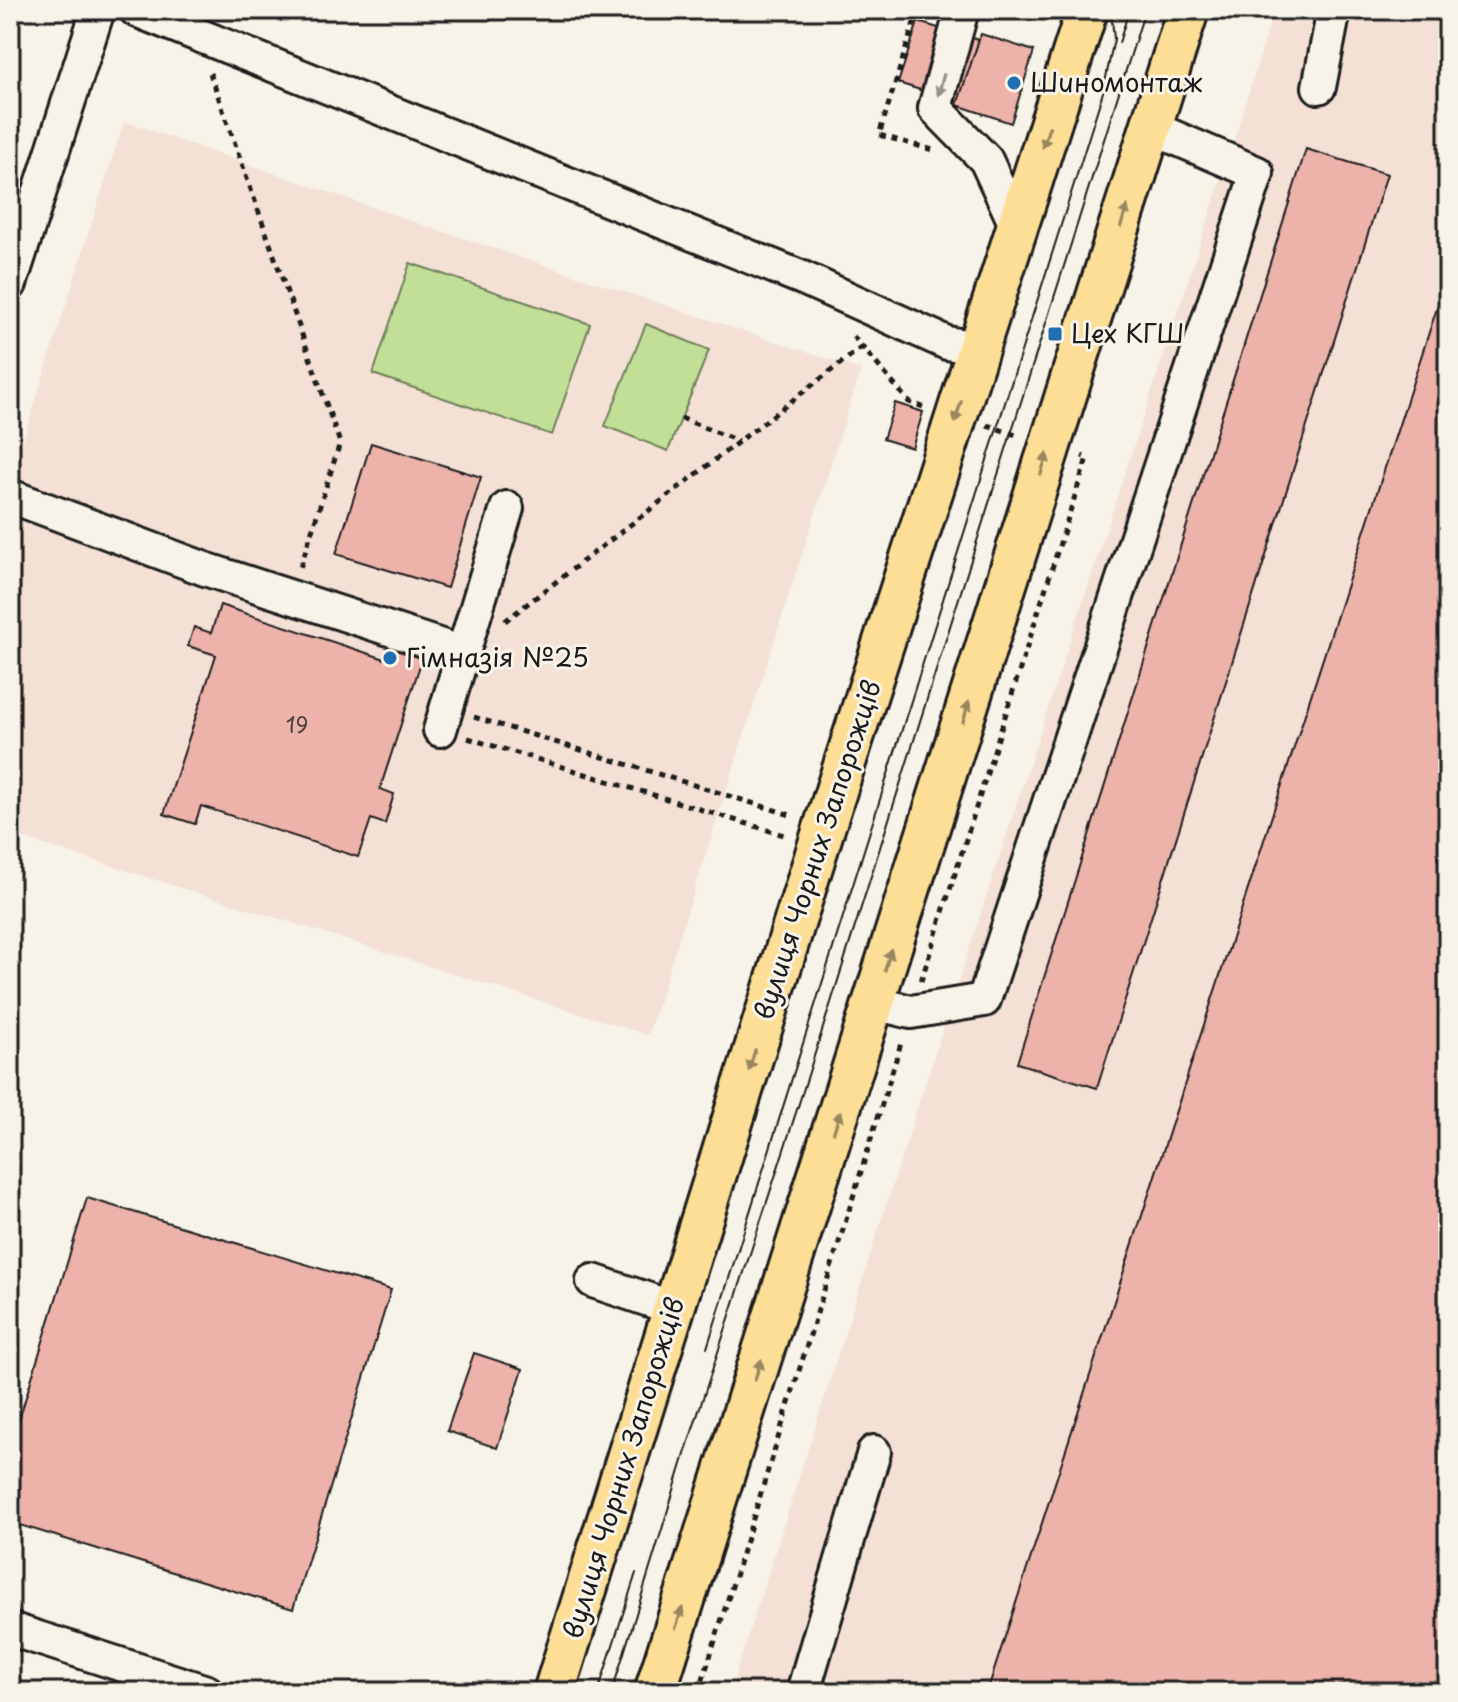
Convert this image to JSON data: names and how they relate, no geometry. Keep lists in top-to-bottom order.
{
  "streets": {
    "main road": ["вулиця Чорних Запорожців"]
  },
  "places": {
    "other": ["Шиномонтаж", "Гімназія №25"],
    "transit": ["Цех КГШ"]
  },
  "house_numbers": ["19"]
}
